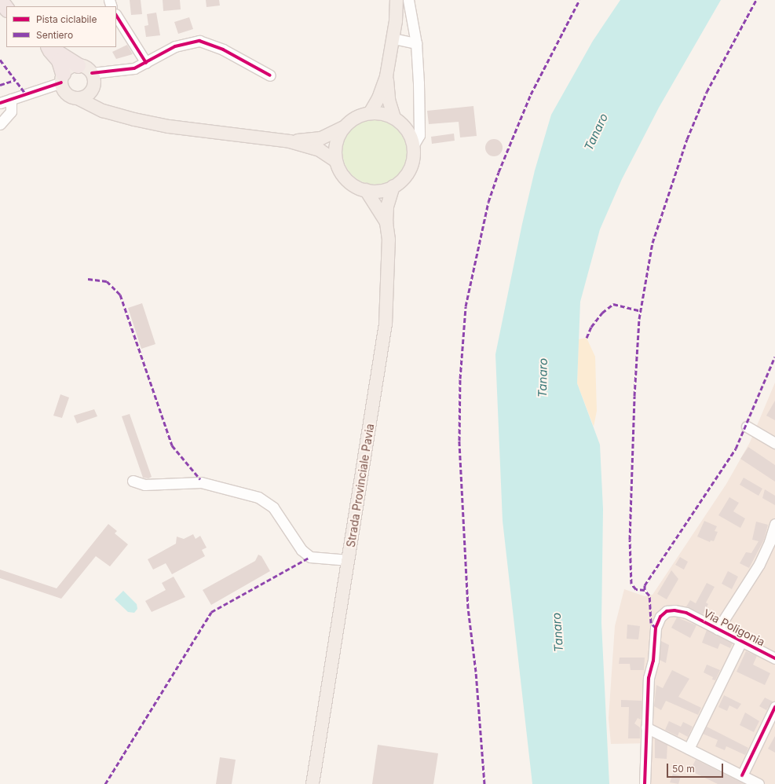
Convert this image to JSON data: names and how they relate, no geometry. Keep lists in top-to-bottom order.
{
  "streets": {
    "main road": ["Strada Provinciale Pavia"],
    "street": ["Via Poligonia"]
  },
  "water": ["Tanaro"],
  "legend": ["Pista ciclabile", "Sentiero"],
  "scale_bar": "50 m"
}
